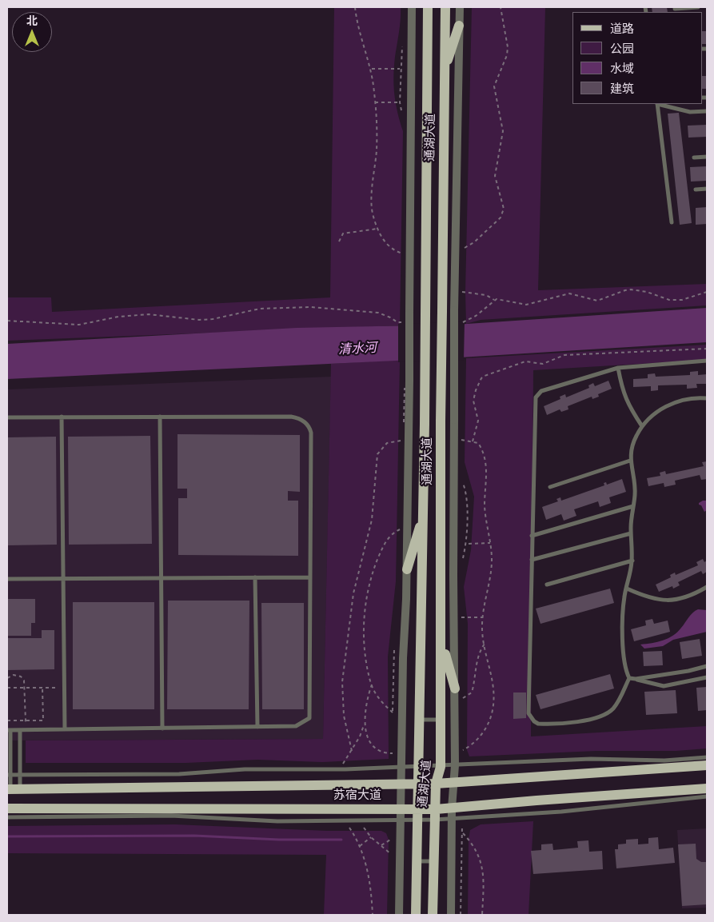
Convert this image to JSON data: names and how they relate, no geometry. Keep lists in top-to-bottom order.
{
  "streets": {
    "main road": ["通湖大道", "苏宿大道"]
  },
  "crossings": [
    ["通湖大道", "苏宿大道"]
  ],
  "water": ["清水河"],
  "legend": [
    "道路",
    "公园",
    "水域",
    "建筑"
  ],
  "north": "top"
}
